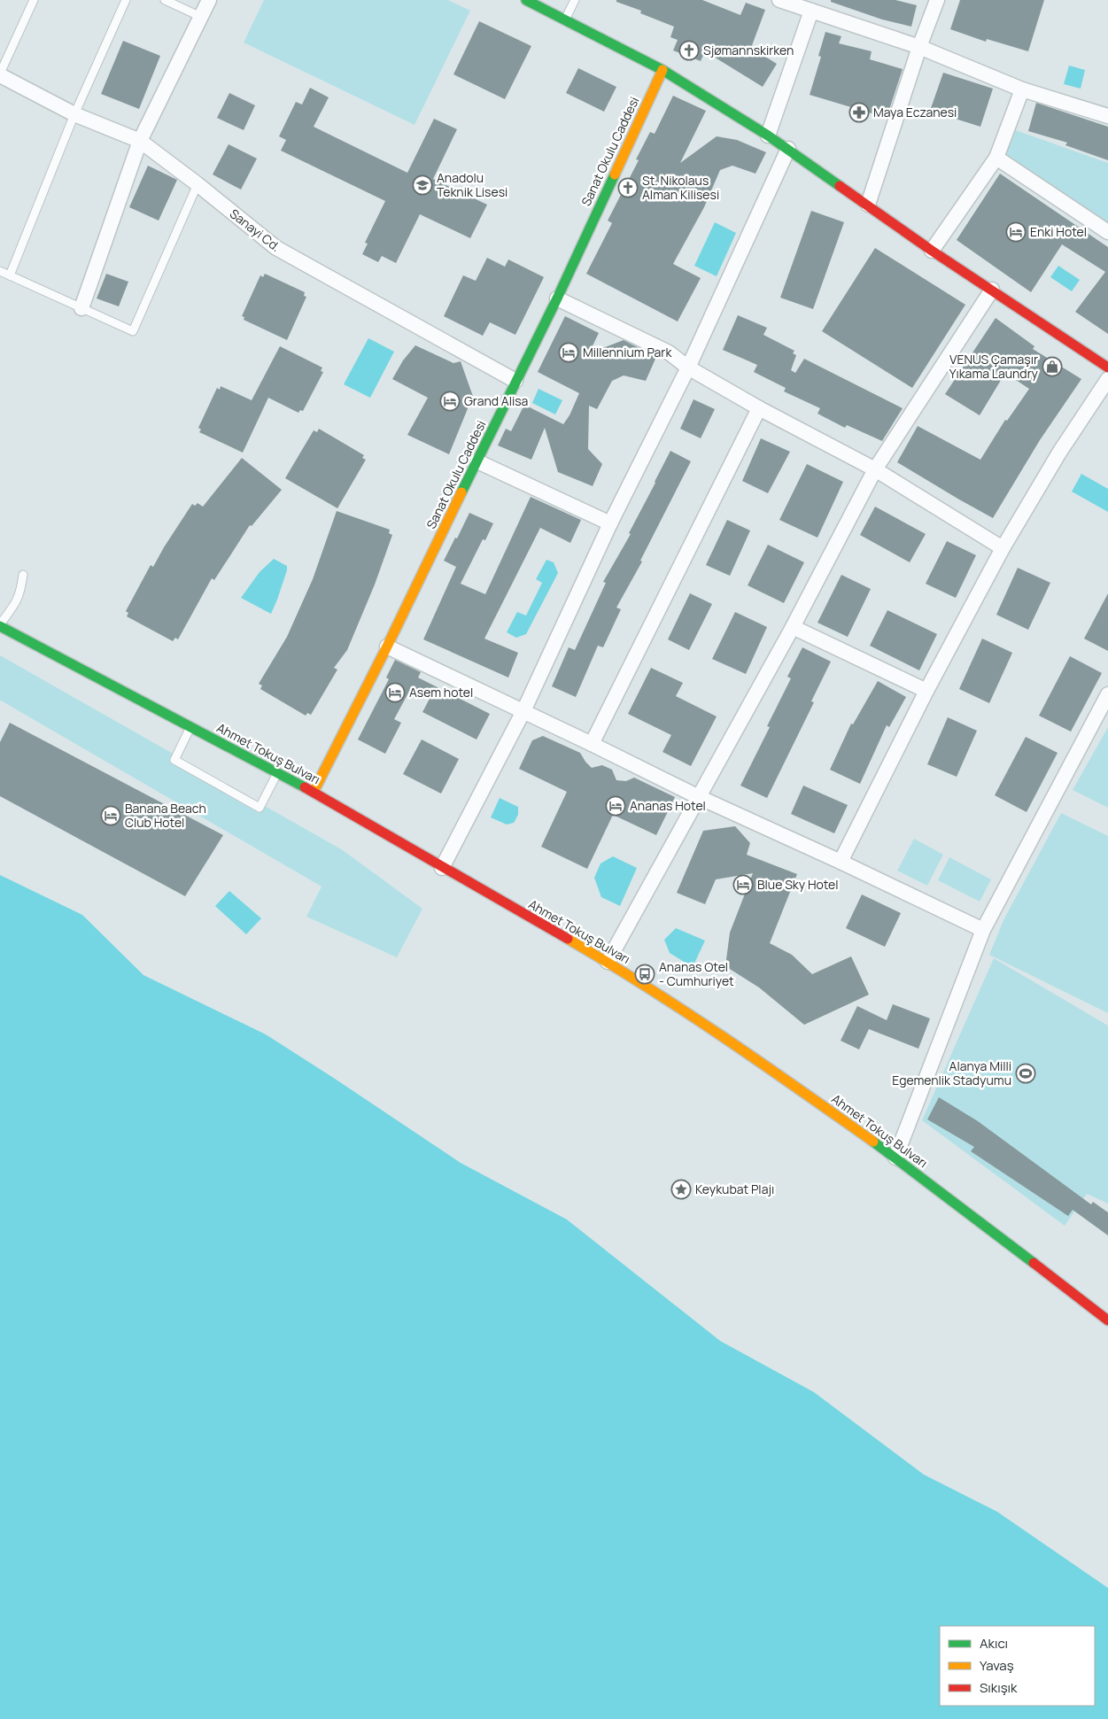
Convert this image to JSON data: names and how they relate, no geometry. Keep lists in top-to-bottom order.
{
  "streets": {
    "street": ["Sanat Okulu Caddesi", "Sanayi Cd.", "Ahmet Tokuş Bulvarı"]
  },
  "crossings": [
    ["Sanat Okulu Caddesi", "Sanayi Cd."],
    ["Sanat Okulu Caddesi", "Ahmet Tokuş Bulvarı"]
  ],
  "places": {
    "church": ["Sjømannskirken", "St. Nikolaus Alman Kilisesi"],
    "pharmacy": ["Maya Eczanesi"],
    "school or university": ["Anadolu Teknik Lisesi"],
    "hotel": [
      "Enki Hotel",
      "Millennium Park",
      "Grand Alisa",
      "Asem hotel",
      "Ananas Hotel",
      "Banana Beach Club Hotel",
      "Blue Sky Hotel"
    ],
    "shop": ["VENUS Çamaşır Yıkama Laundry"],
    "bus stop": ["Ananas Otel - Cumhuriyet"],
    "sports": ["Alanya Milli Egemenlik Stadyumu"],
    "place": ["Keykubat Plajı"]
  },
  "legend": ["Akıcı", "Yavaş", "Sıkışık"]
}
